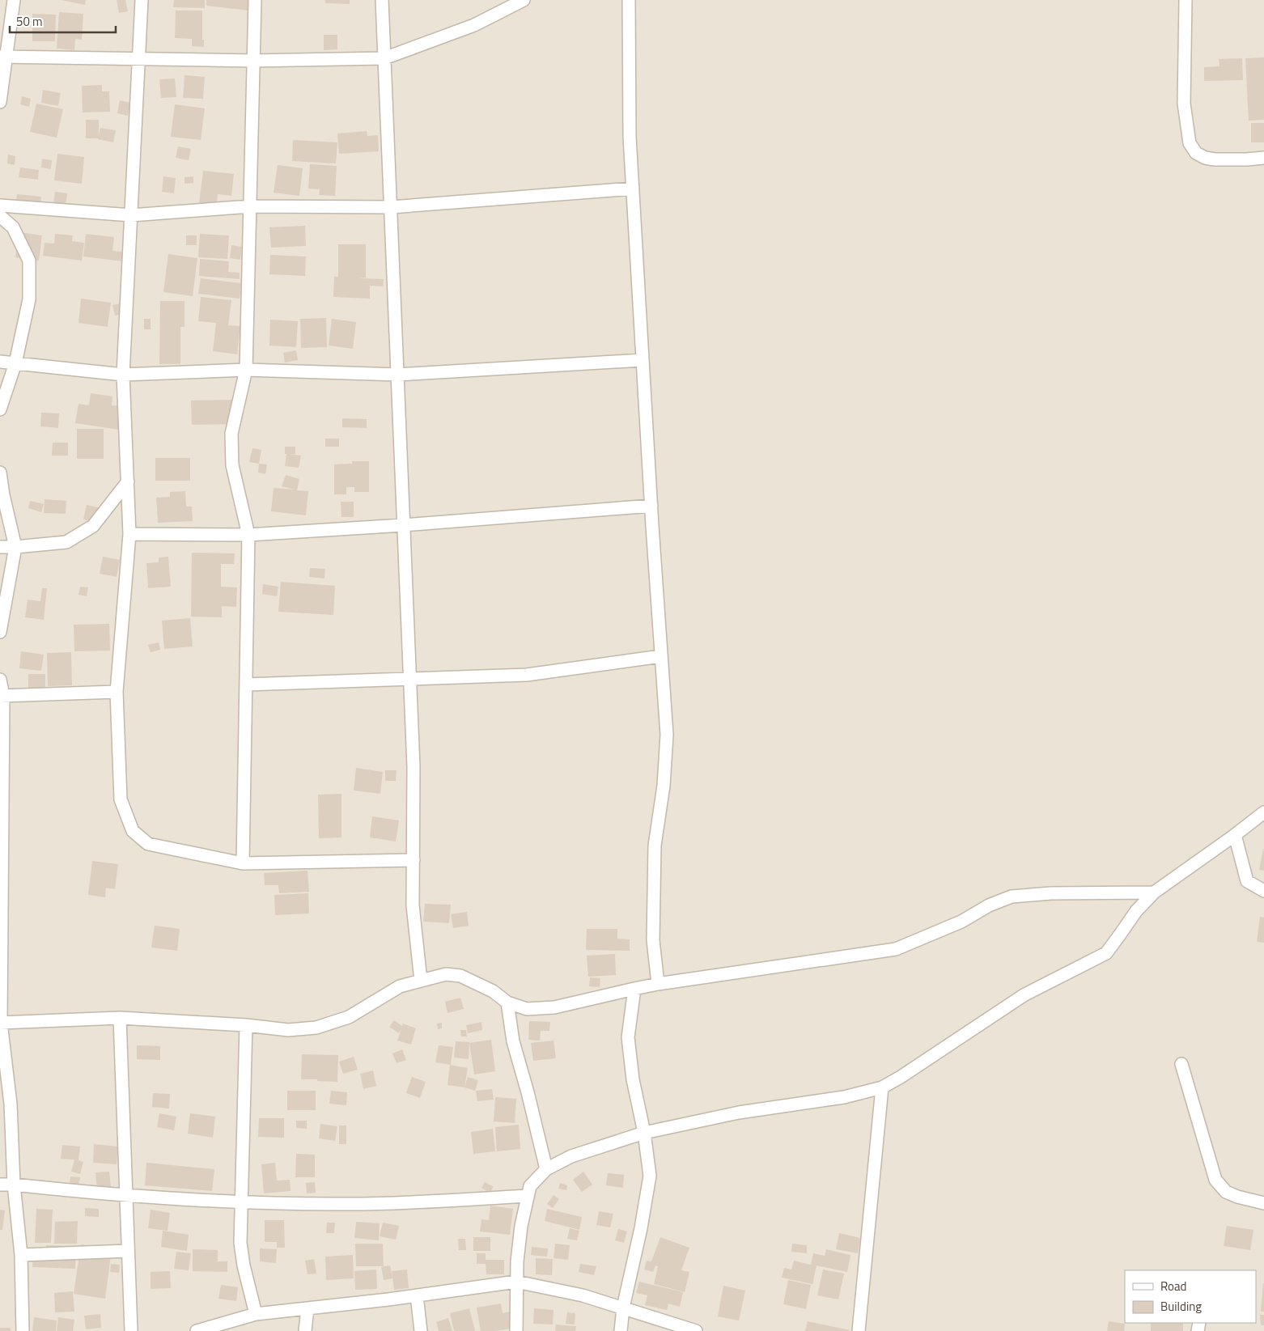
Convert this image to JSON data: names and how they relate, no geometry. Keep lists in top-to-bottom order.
{
  "legend": ["Road", "Building"],
  "scale_bar": "50 m"
}
